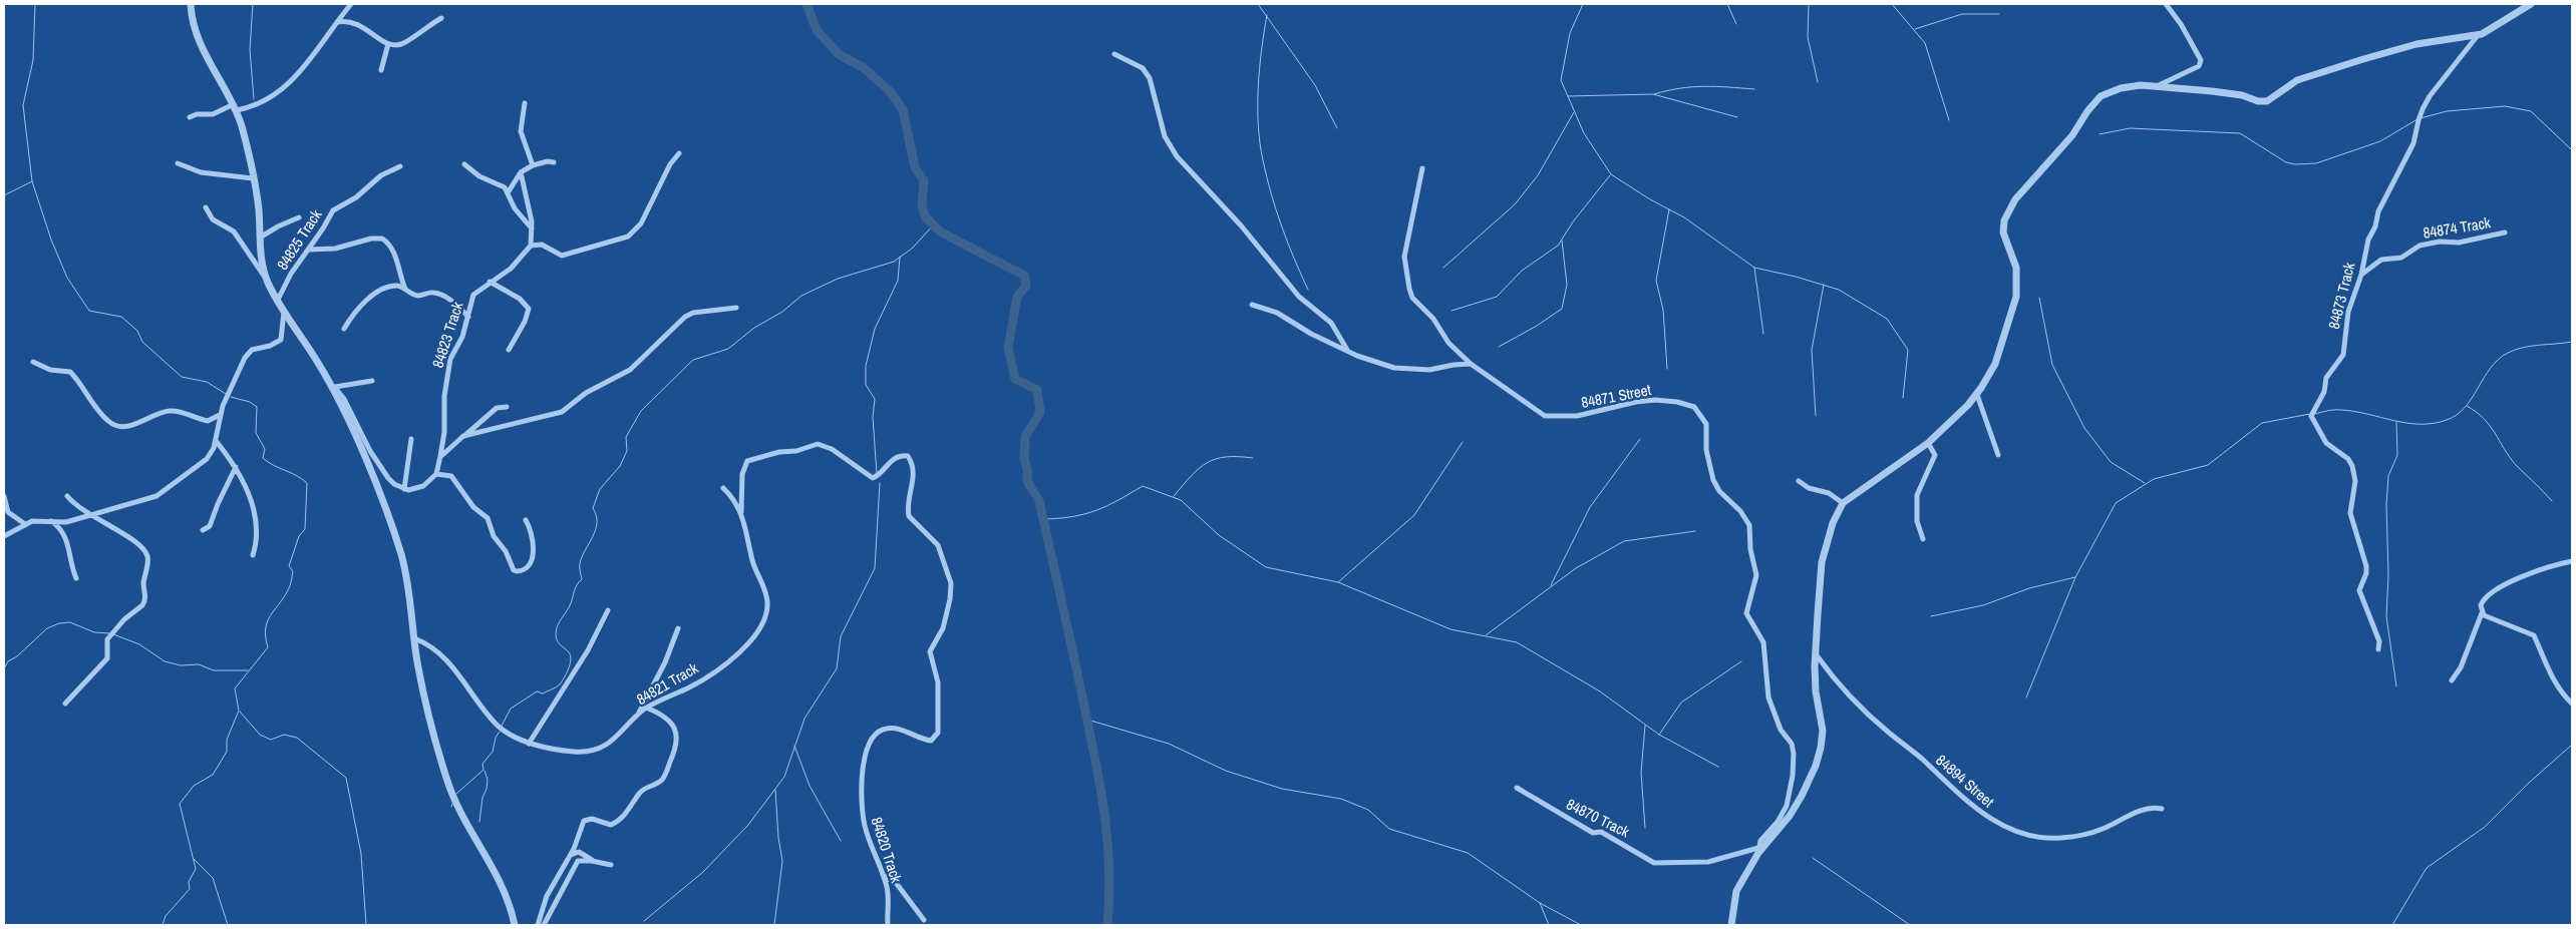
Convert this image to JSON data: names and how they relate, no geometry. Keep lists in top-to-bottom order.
{
  "streets": {
    "street": [
      "84874 Track",
      "84825 Track",
      "84873 Track",
      "84823 Track",
      "84871 Street",
      "84821 Track",
      "84894 Street",
      "84870 Track",
      "84820 Track"
    ]
  },
  "crossings": [
    ["84874 Track", "84873 Track"],
    ["84871 Street", "84870 Track"],
    ["84821 Track", "84820 Track"]
  ]
}
